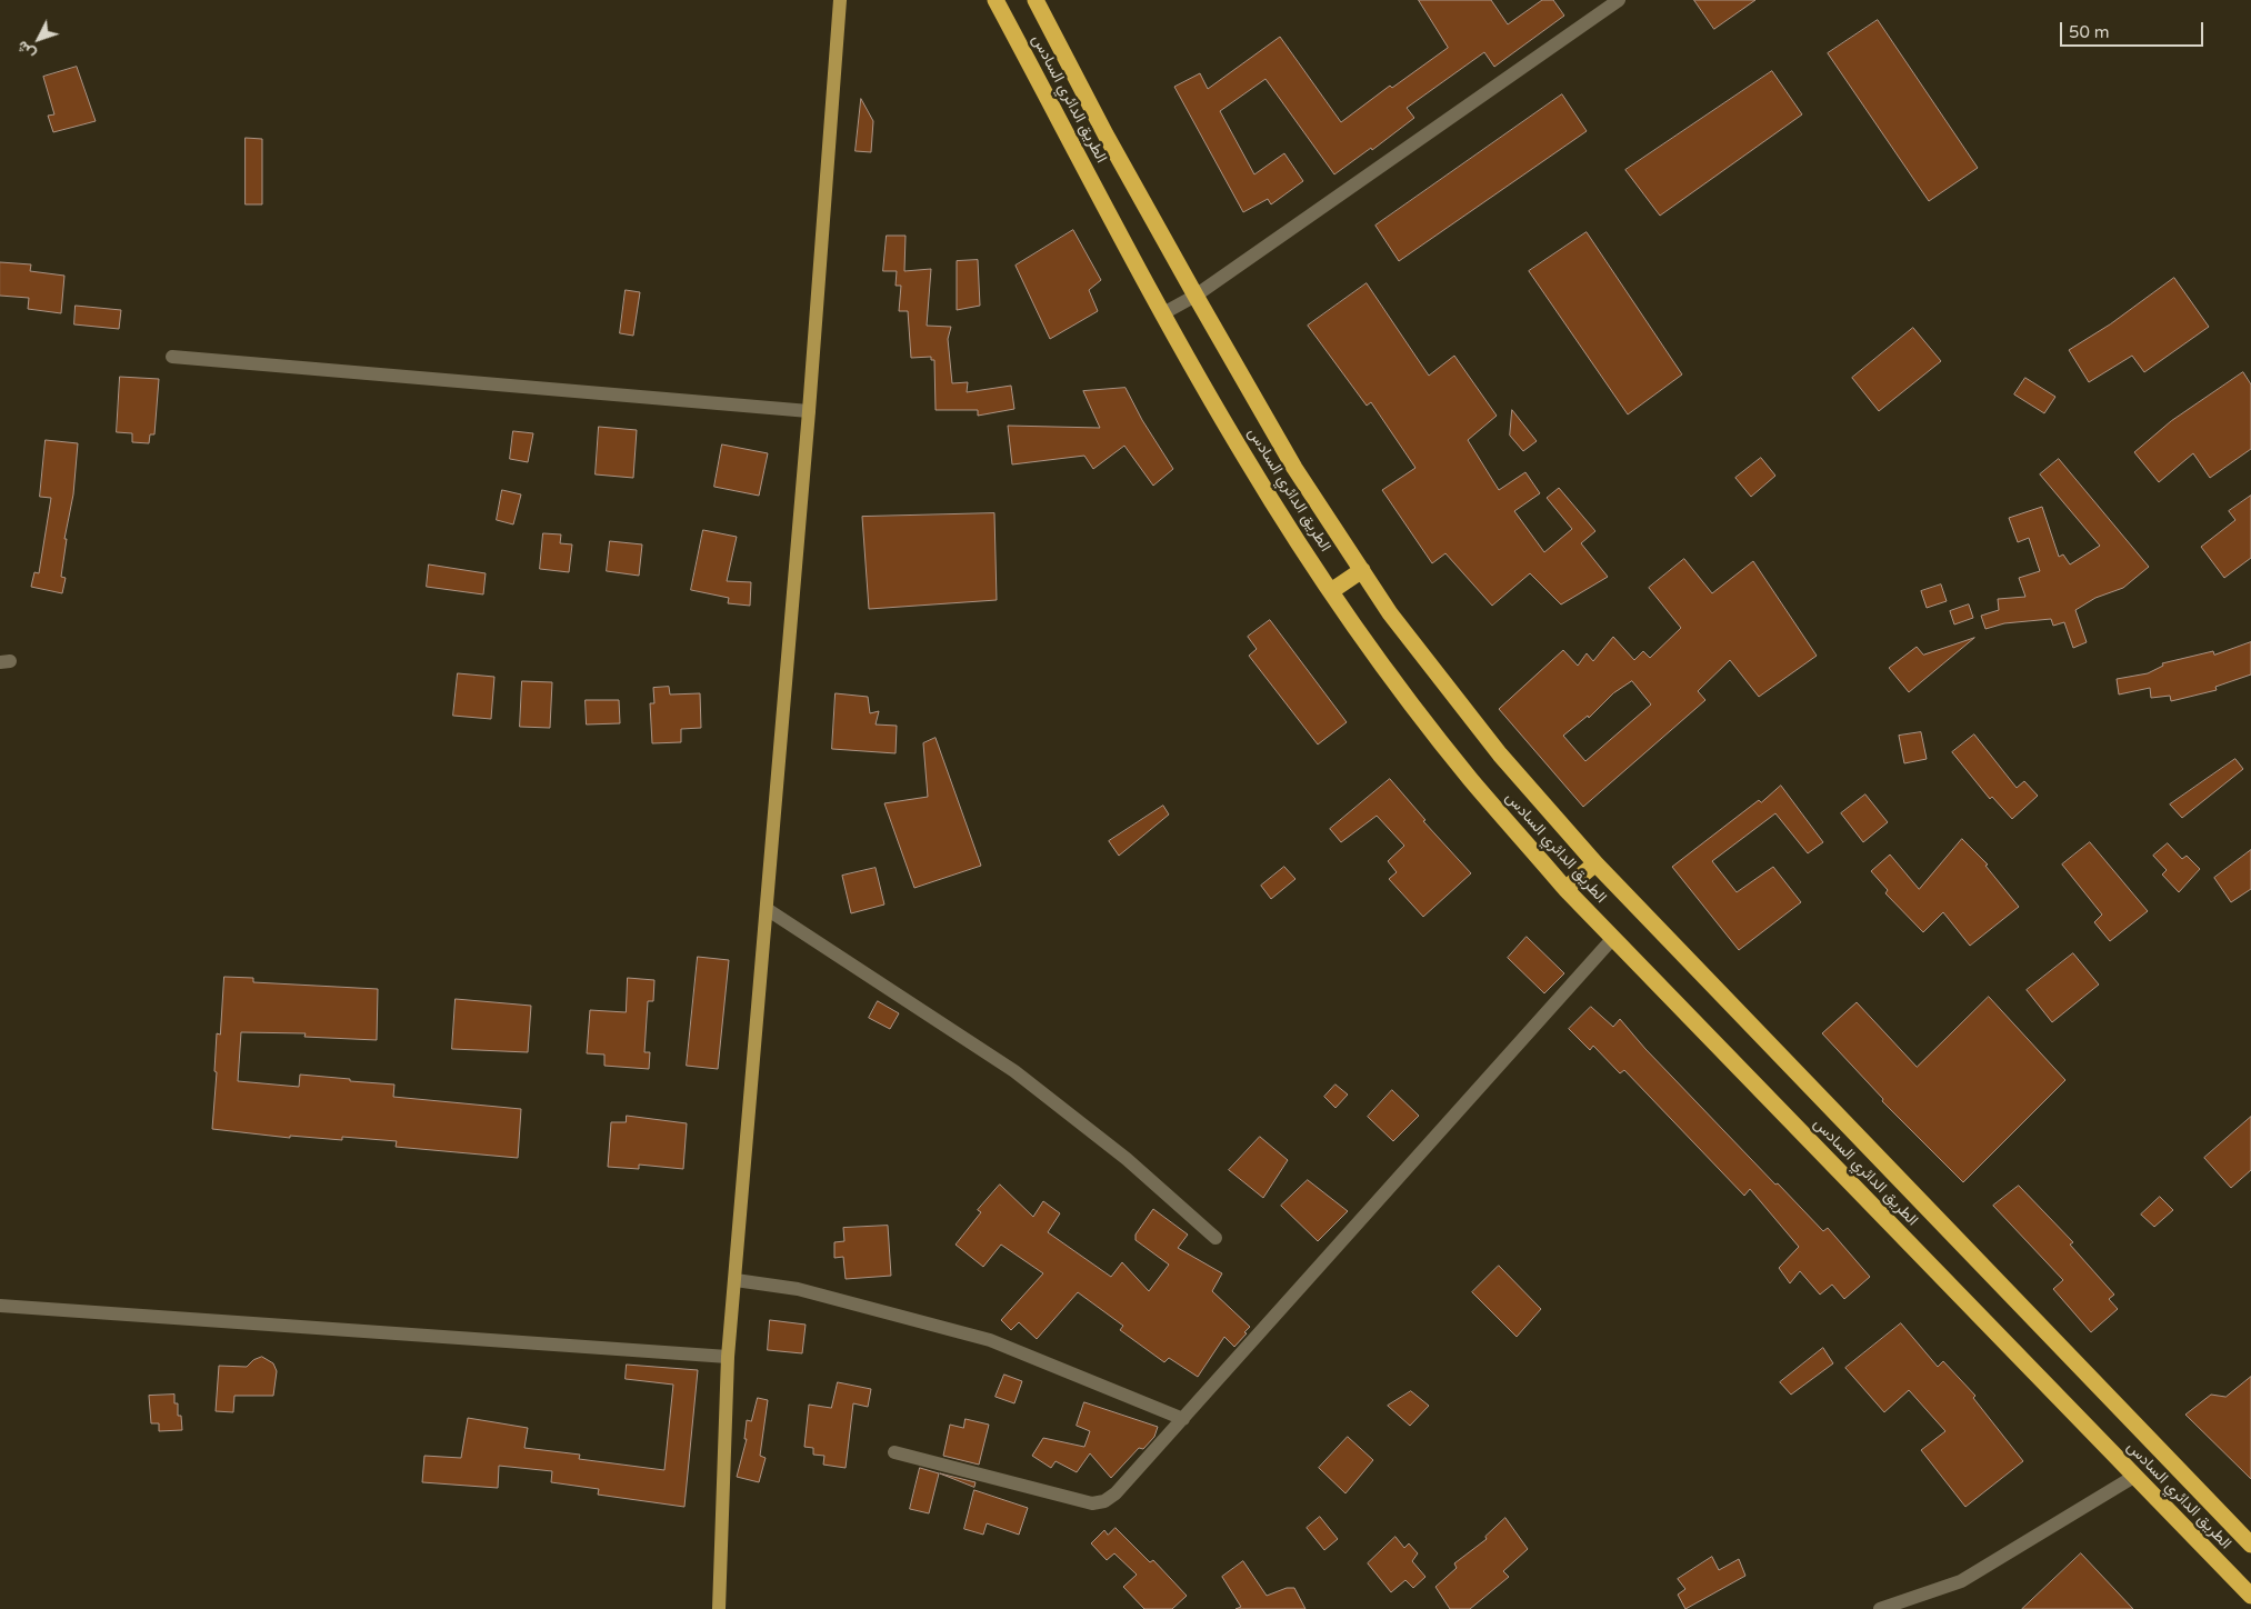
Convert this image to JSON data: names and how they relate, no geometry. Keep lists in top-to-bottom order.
{
  "streets": {
    "highway": ["الطريق الدائري السادس"]
  },
  "scale_bar": "50 m",
  "north": "bottom left"
}
